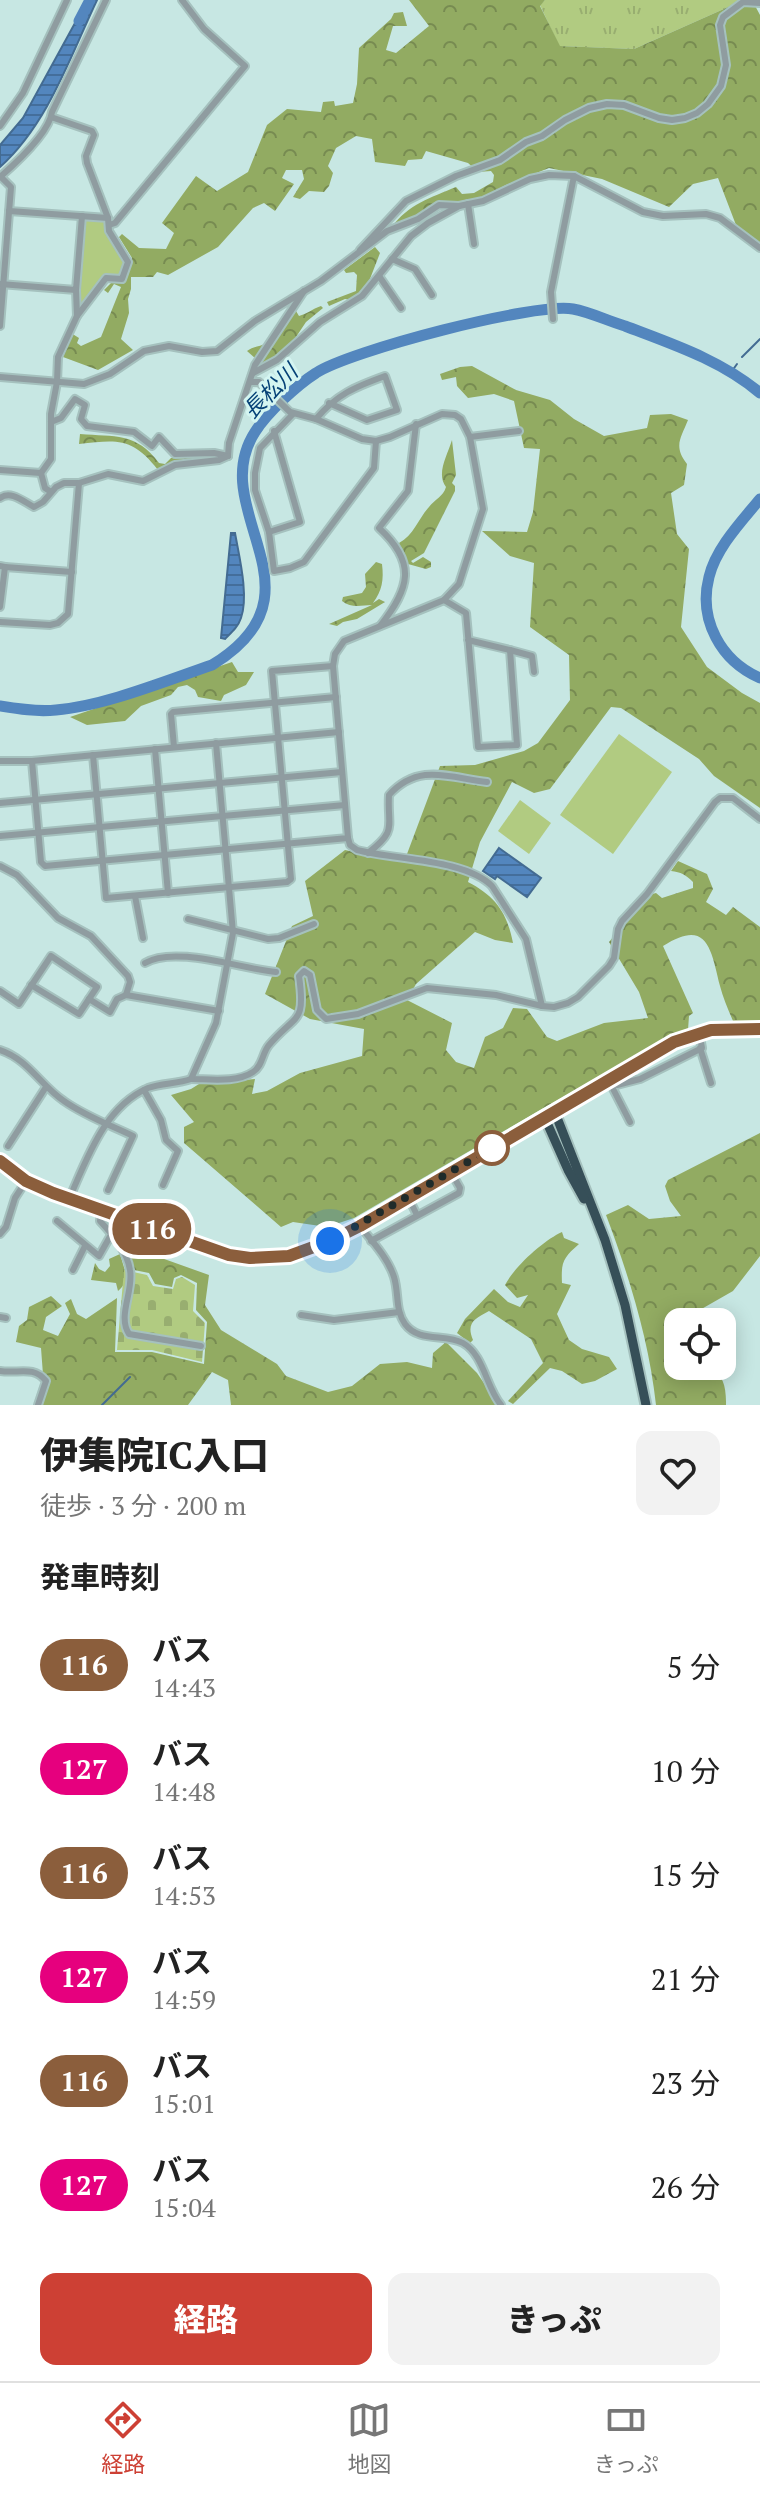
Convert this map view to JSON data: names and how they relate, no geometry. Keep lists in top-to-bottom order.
{
  "water": ["長松川"],
  "lines": ["bus line 116"],
  "page": {
    "on_map": "116",
    "heading": [
      ["伊集院IC入口", "徒歩 · 3 分 · 200 m"],
      "発車時刻"
    ],
    "list": [
      {
        "mark": "116",
        "name": "バス",
        "note": "14:43",
        "value": "5 分"
      },
      {
        "mark": "127",
        "name": "バス",
        "note": "14:48",
        "value": "10 分"
      },
      {
        "mark": "116",
        "name": "バス",
        "note": "14:53",
        "value": "15 分"
      },
      {
        "mark": "127",
        "name": "バス",
        "note": "14:59",
        "value": "21 分"
      },
      {
        "mark": "116",
        "name": "バス",
        "note": "15:01",
        "value": "23 分"
      },
      {
        "mark": "127",
        "name": "バス",
        "note": "15:04",
        "value": "26 分"
      }
    ],
    "buttons": ["経路", "きっぷ"],
    "tabs": ["経路", "地図", "きっぷ"]
  }
}
